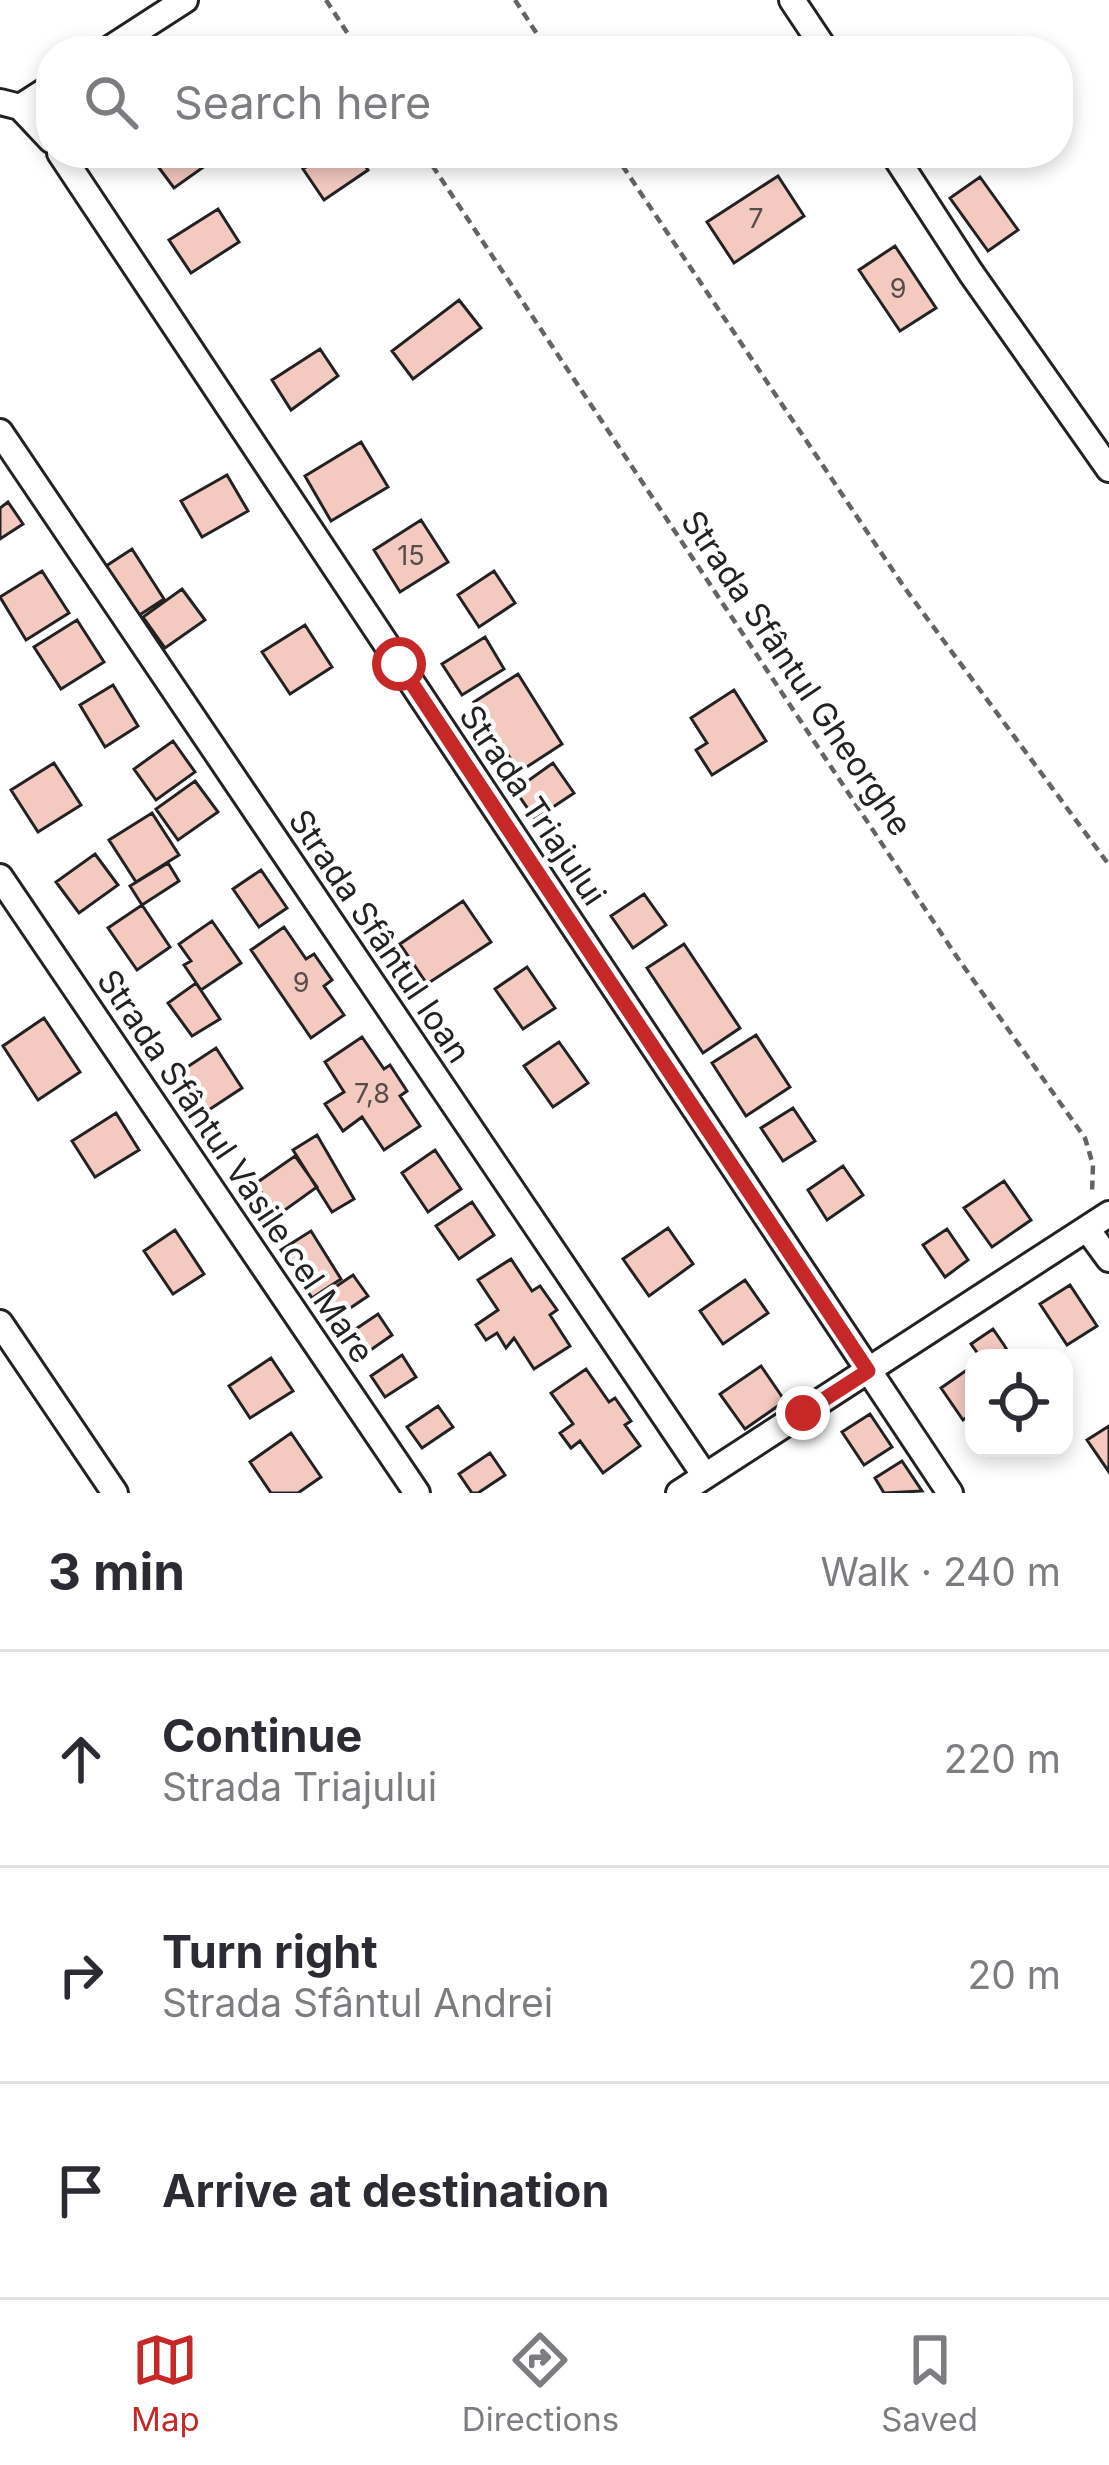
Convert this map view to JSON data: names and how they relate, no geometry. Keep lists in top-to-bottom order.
{
  "streets": {
    "street": ["Strada Triajului", "Strada Sfântul Ioan", "Strada Sfântul Vasile cel Mare"],
    "path": ["Strada Sfântul Gheorghe"]
  },
  "house_numbers": [
    "7",
    "9",
    "15",
    "9",
    "7,8"
  ],
  "page": {
    "search": "Search here",
    "heading": ["3 min", "Walk · 240 m"],
    "list": [
      ["Continue", "Strada Triajului", "220 m"],
      ["Turn right", "Strada Sfântul Andrei", "20 m"],
      "Arrive at destination"
    ],
    "nav": ["Map", "Directions", "Saved"]
  }
}
